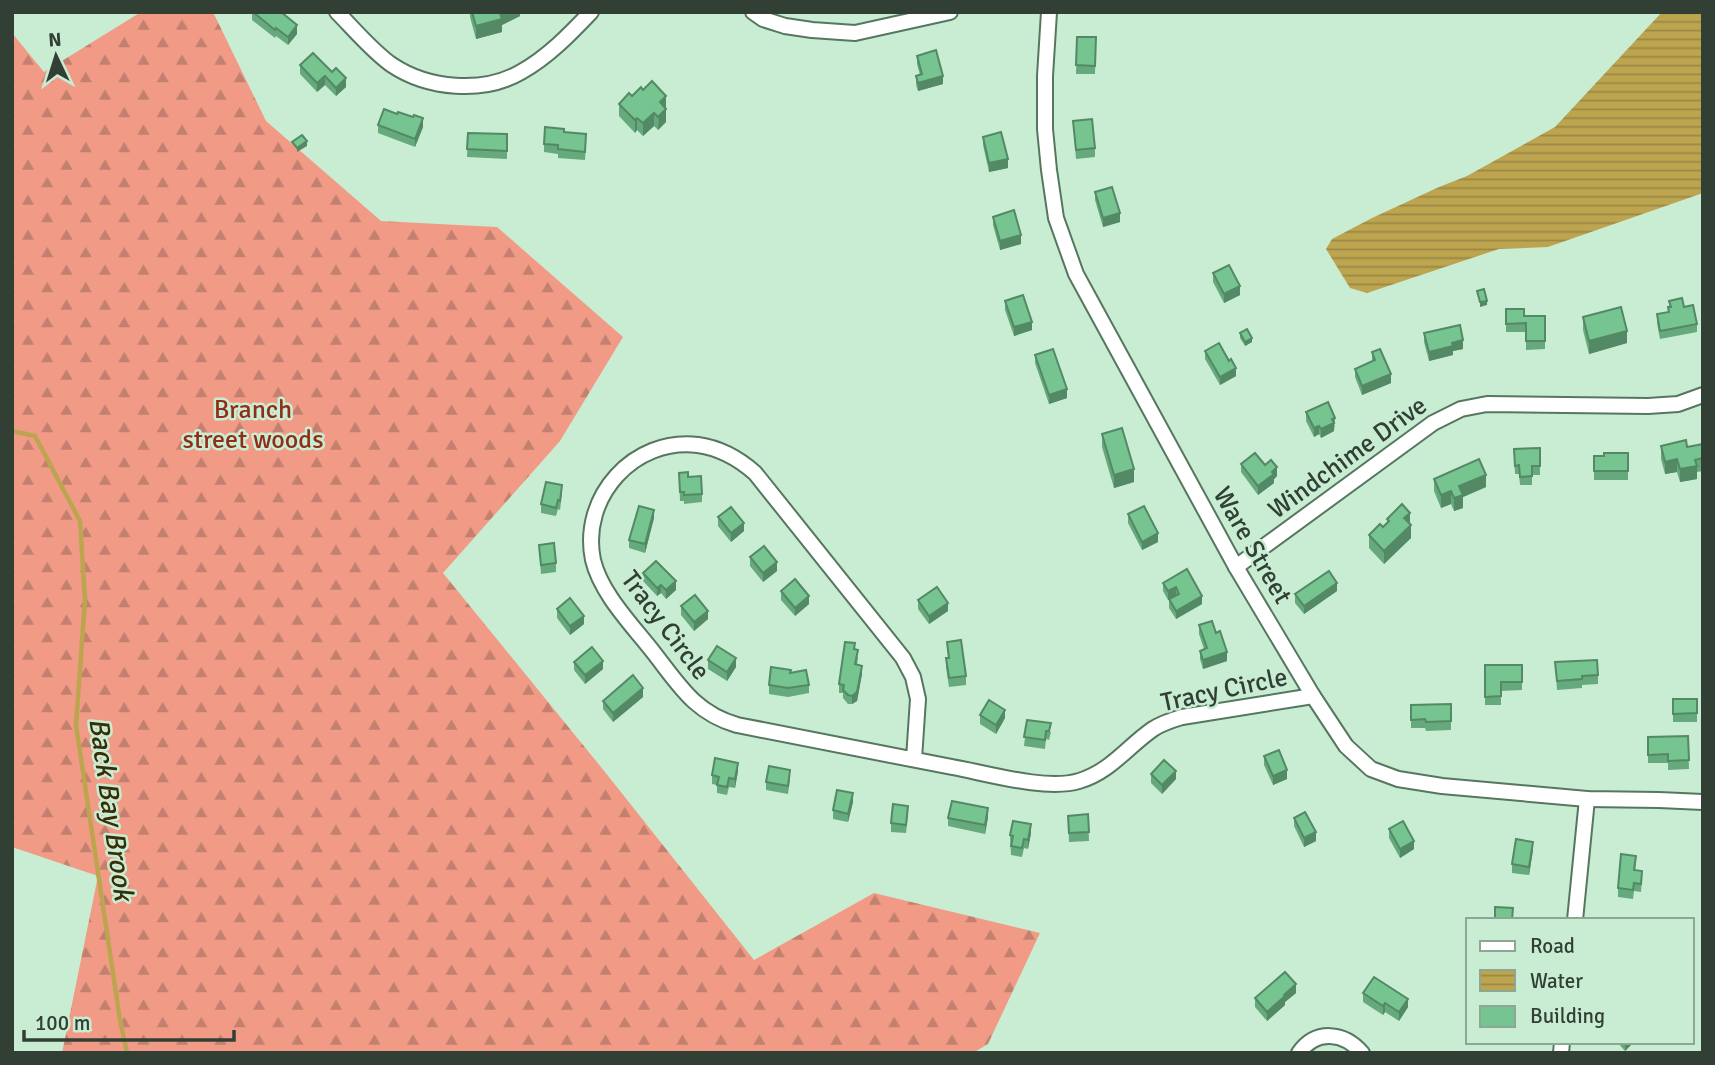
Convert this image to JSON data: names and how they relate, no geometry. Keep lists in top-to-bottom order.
{
  "streets": {
    "street": ["Windchime Drive", "Ware Street", "Tracy Circle"]
  },
  "crossings": [
    ["Windchime Drive", "Ware Street"],
    ["Ware Street", "Tracy Circle"]
  ],
  "water": ["Back Bay Brook"],
  "parks": ["Branch street woods"],
  "legend": ["Road", "Water", "Building"],
  "scale_bar": "100 m",
  "north": "top"
}
